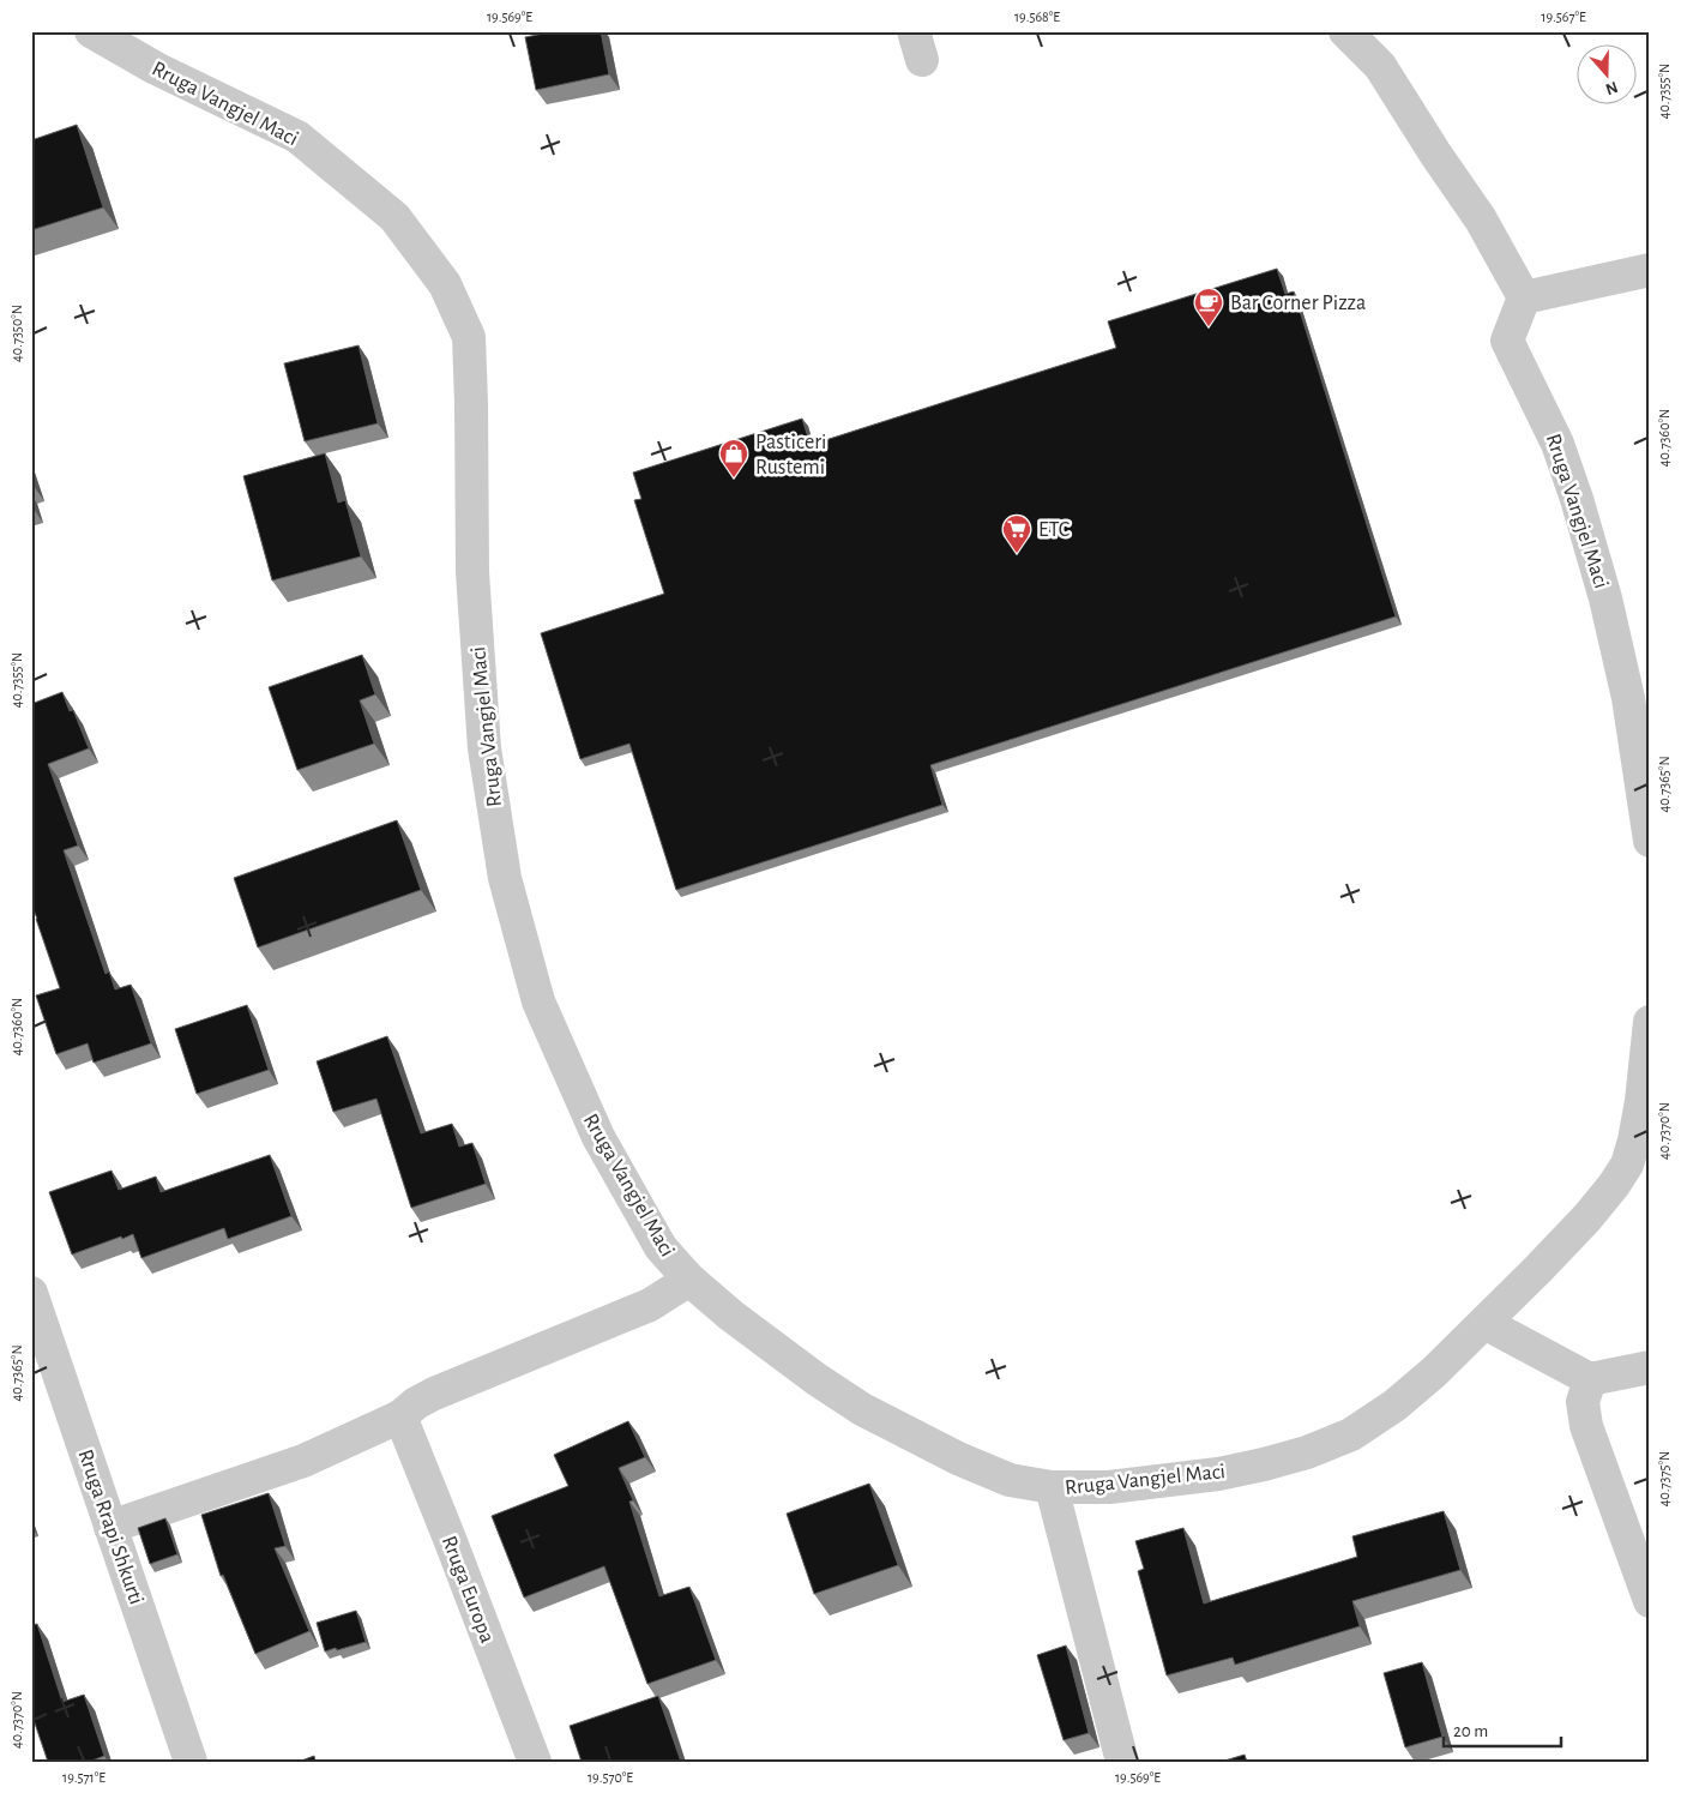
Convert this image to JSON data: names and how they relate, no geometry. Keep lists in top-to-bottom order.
{
  "streets": {
    "street": ["Rruga Vangjel Maci", "Rruga Rrapi Shkurti", "Rruga Europa"]
  },
  "places": {
    "cafe": ["Bar Corner Pizza"],
    "shop": ["Pasticeri Rustemi"],
    "supermarket": ["ETC"]
  },
  "scale_bar": "20 m",
  "north": "bottom",
  "coordinates": [
    "19.569°E",
    "19.568°E",
    "19.567°E",
    "40.7355°N",
    "40.7350°N",
    "40.7360°N",
    "40.7365°N",
    "40.7370°N",
    "40.7375°N",
    "19.571°E",
    "19.570°E"
  ]
}
